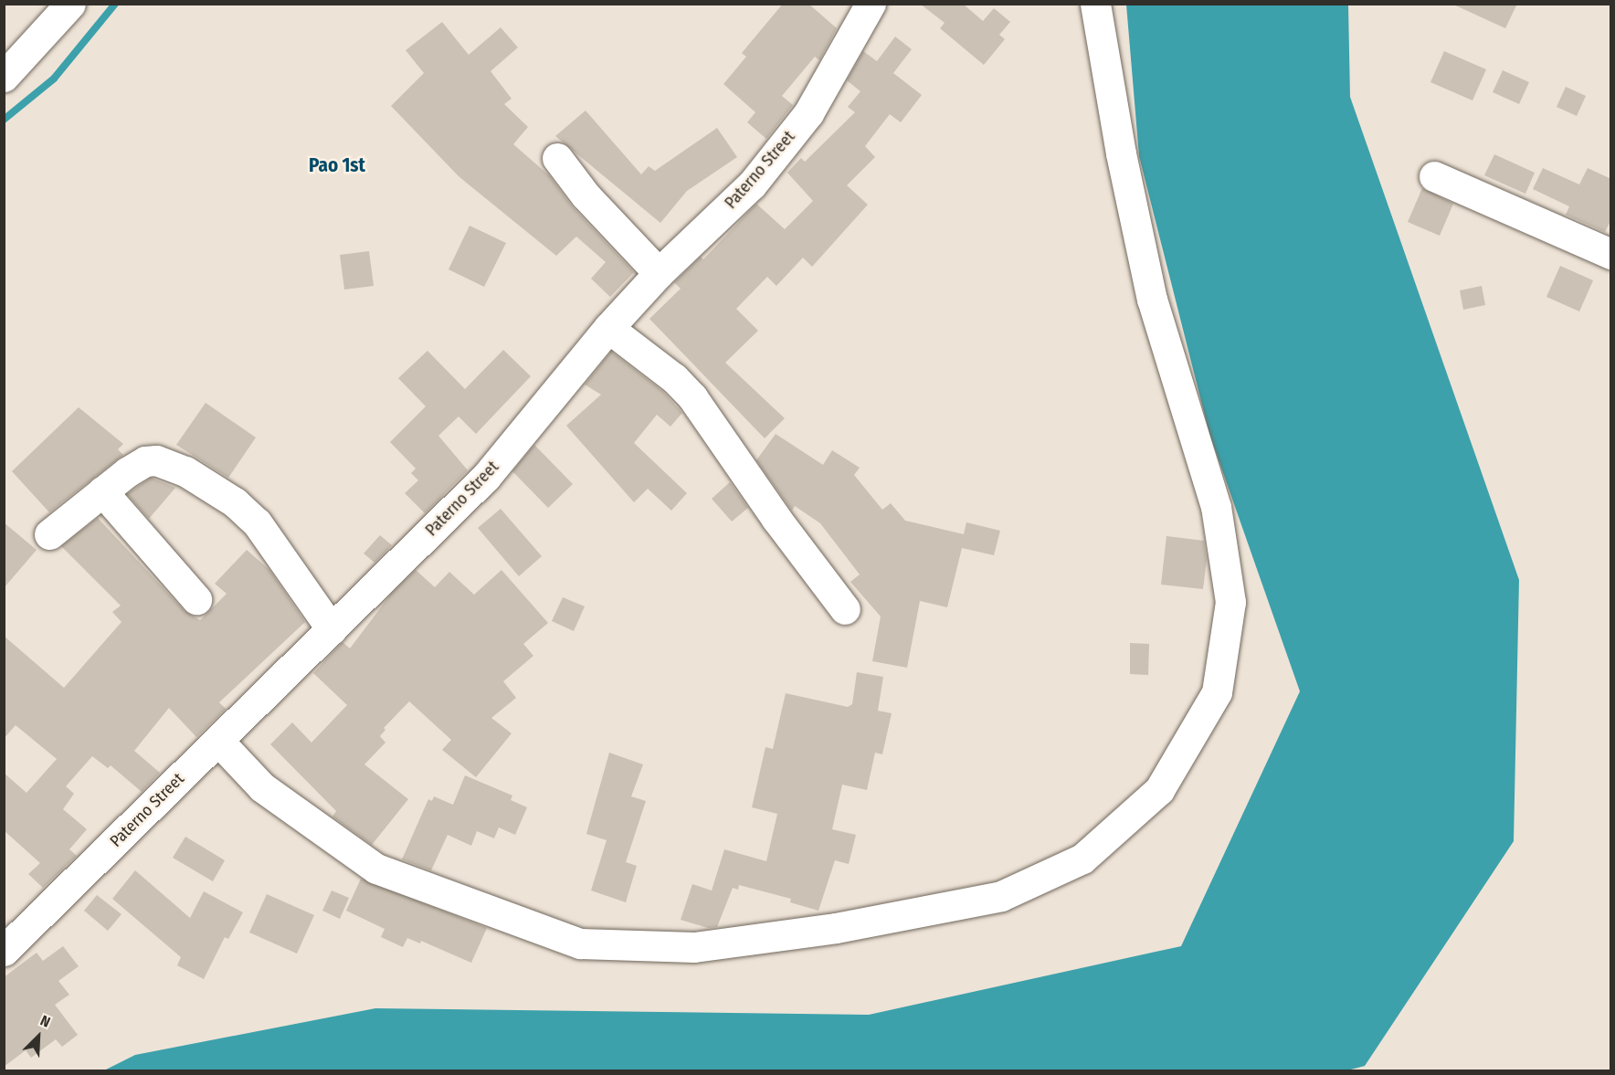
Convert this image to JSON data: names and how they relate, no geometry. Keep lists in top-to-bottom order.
{
  "streets": {
    "street": ["Paterno Street"]
  },
  "districts": ["Pao 1st"],
  "north": "top right"
}
